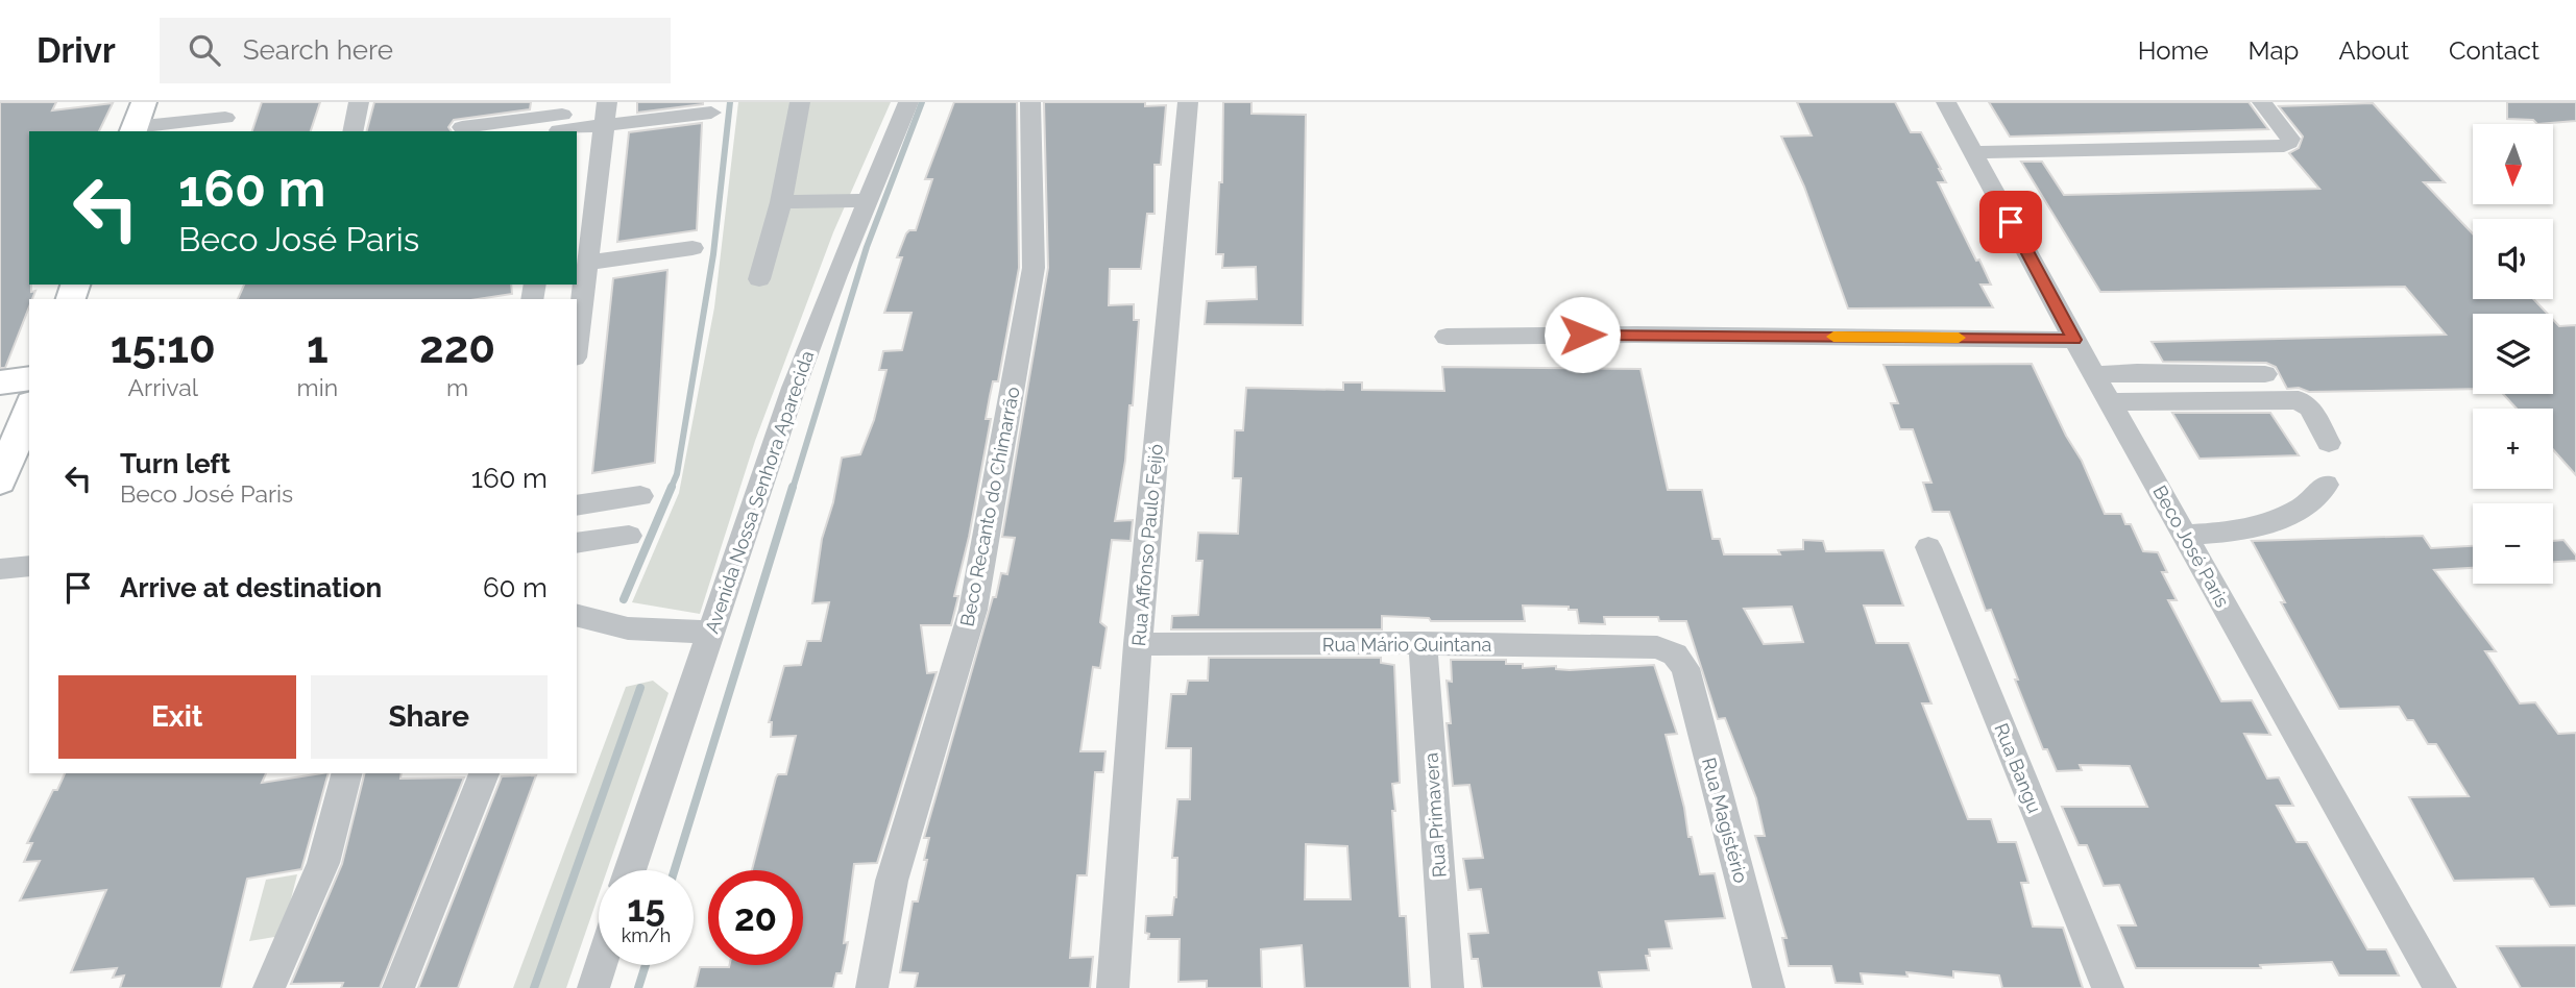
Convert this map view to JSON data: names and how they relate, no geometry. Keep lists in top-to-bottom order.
{
  "streets": {
    "street": [
      "Avenida Nossa Senhora Aparecida",
      "Beco Recanto do Chimarrão",
      "Rua Affonso Paulo Feijó",
      "Beco José Paris",
      "Rua Mário Quintana",
      "Rua Bangu",
      "Rua Primavera",
      "Rua Magistério"
    ]
  },
  "crossings": [
    ["Rua Affonso Paulo Feijó", "Rua Mário Quintana"],
    ["Rua Mário Quintana", "Rua Primavera"],
    ["Rua Mário Quintana", "Rua Magistério"]
  ],
  "north": "bottom",
  "page": {
    "header": "Drivr",
    "search": "Search here",
    "nav": [
      "Home",
      "Map",
      "About",
      "Contact"
    ],
    "map_buttons": ["+", "−"],
    "turn": ["160 m", "Beco José Paris"],
    "eta": [
      "15:10",
      "Arrival",
      "1",
      "min",
      "220",
      "m"
    ],
    "list": [
      {
        "name": "Turn left",
        "note": "Beco José Paris",
        "value": "160 m"
      },
      {
        "name": "Arrive at destination",
        "value": "60 m"
      }
    ],
    "buttons": ["Exit", "Share"],
    "speed": "15 km/h",
    "limit": "20"
  }
}
